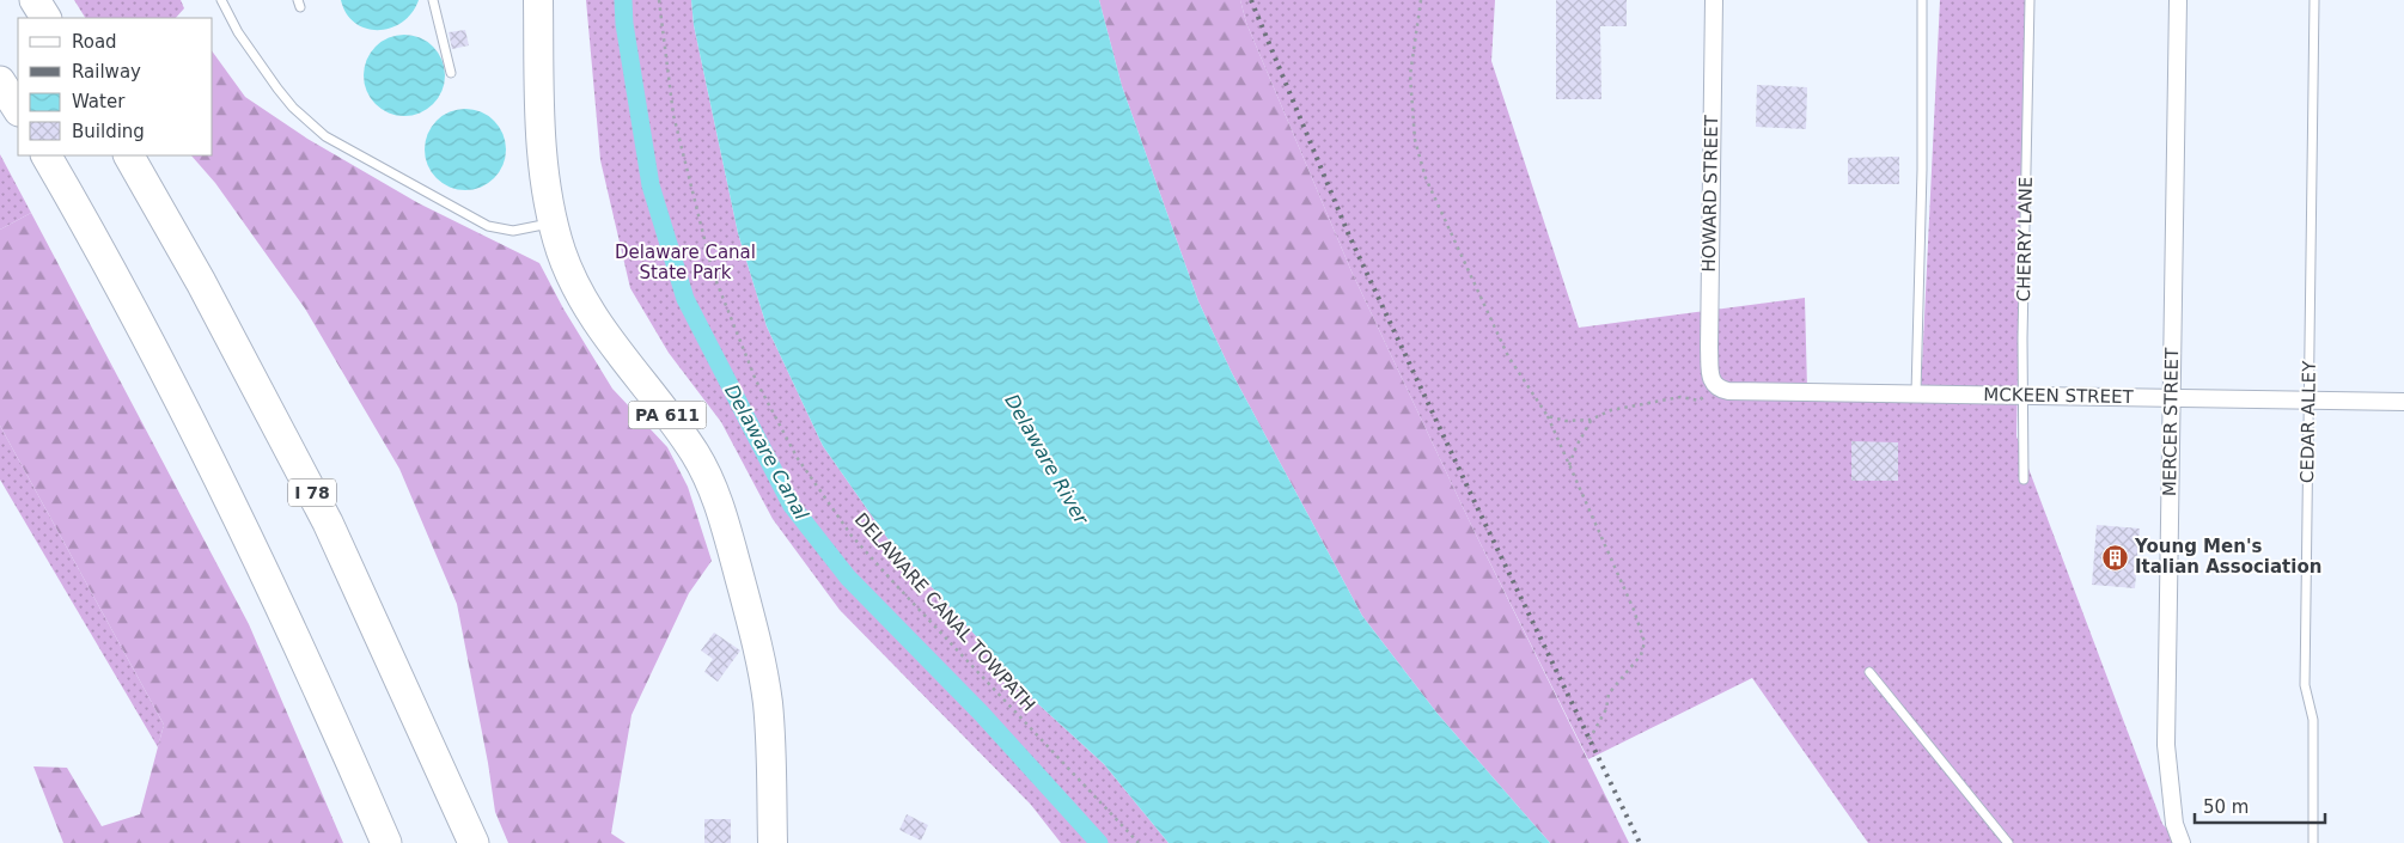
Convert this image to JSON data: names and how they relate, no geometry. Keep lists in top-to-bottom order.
{
  "streets": {
    "highway": ["PA 611", "I 78"],
    "street": ["HOWARD STREET", "MCKEEN STREET", "MERCER STREET"],
    "lane": ["CHERRY LANE", "CEDAR ALLEY"],
    "path": ["DELAWARE CANAL TOWPATH"]
  },
  "crossings": [
    ["HOWARD STREET", "MCKEEN STREET"],
    ["CHERRY LANE", "MCKEEN STREET"],
    ["MCKEEN STREET", "MERCER STREET"],
    ["MCKEEN STREET", "CEDAR ALLEY"]
  ],
  "water": ["Delaware Canal", "Delaware River"],
  "parks": ["Delaware Canal State Park"],
  "places": {
    "building": ["Young Men's Italian Association"]
  },
  "legend": [
    "Road",
    "Railway",
    "Water",
    "Building"
  ],
  "scale_bar": "50 m"
}
